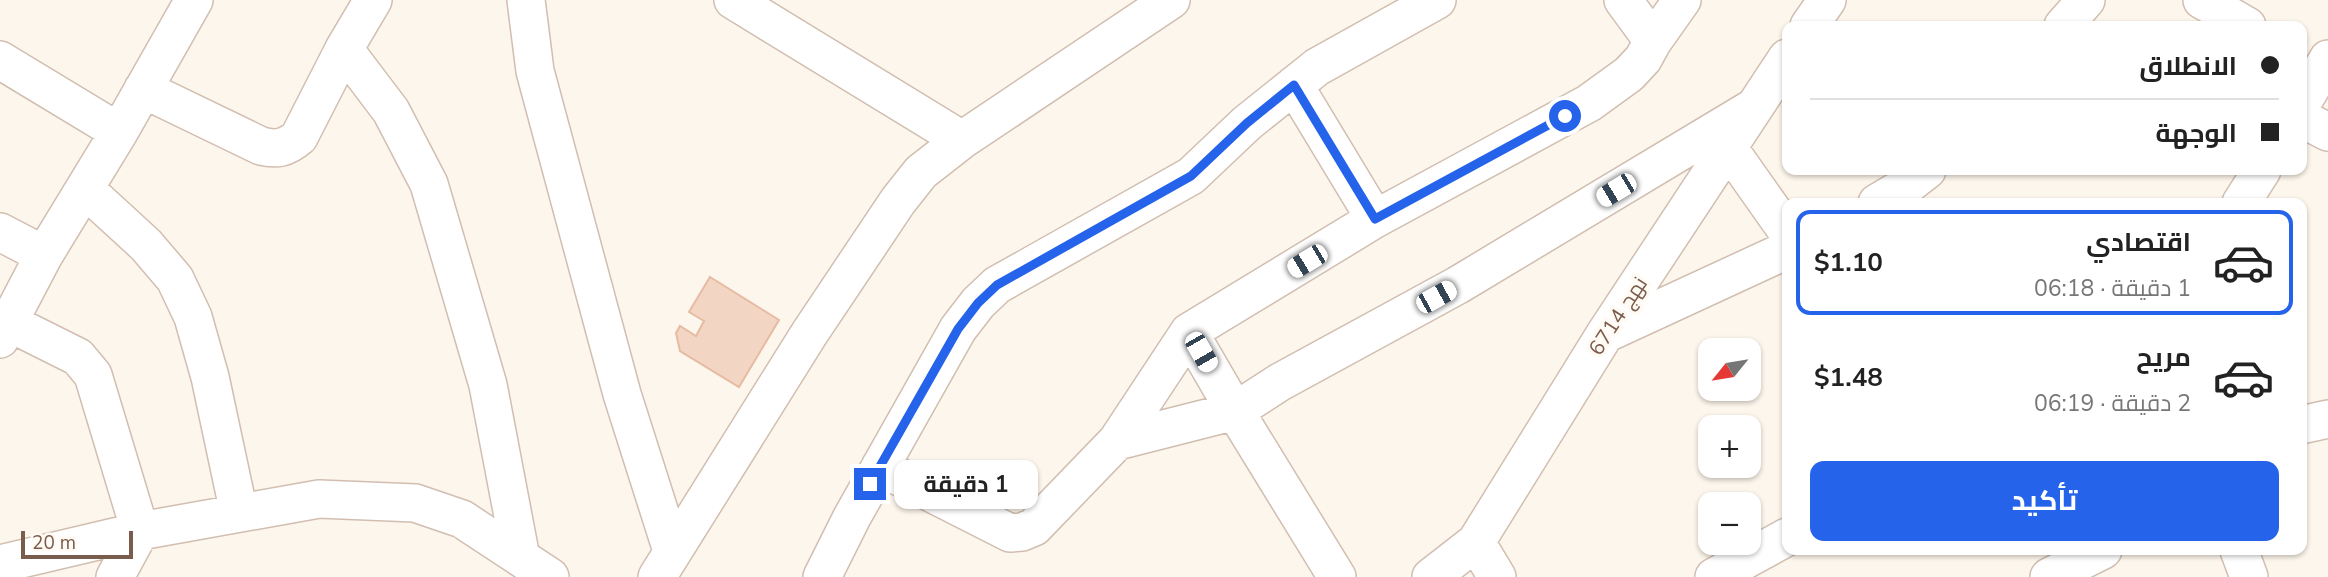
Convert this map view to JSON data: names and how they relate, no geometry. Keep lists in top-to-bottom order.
{
  "streets": {
    "street": ["نهج 6714"]
  },
  "scale_bar": "20 m",
  "north": "bottom left",
  "page": {
    "banner": ["الانطلاق", "الوجهة"],
    "list": [
      {
        "name": "اقتصادي",
        "note": "1 دقيقة · 06:18",
        "value": "$1.10"
      },
      {
        "name": "مريح",
        "note": "2 دقيقة · 06:19",
        "value": "$1.48"
      }
    ],
    "map_buttons": ["+", "−"],
    "buttons": "تأكيد",
    "bubble": "1 دقيقة",
    "scale": "20 m"
  }
}
